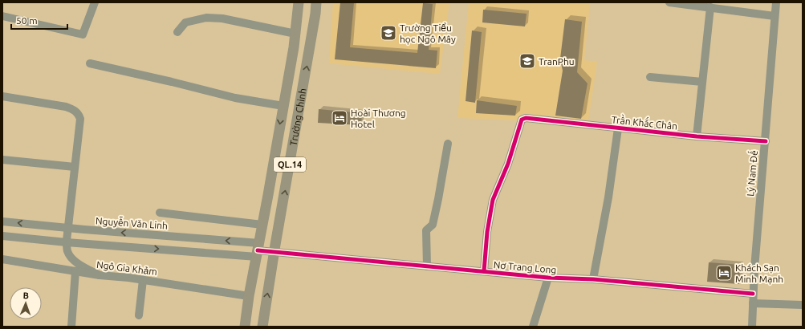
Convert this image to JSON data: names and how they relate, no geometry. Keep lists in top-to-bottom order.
{
  "streets": {
    "main road": ["Trường Chinh", "QL.14"],
    "street": [
      "Trần Khắc Chân",
      "Lý Nam Đế",
      "Nguyễn Văn Linh",
      "Nơ Trang Long",
      "Ngô Gia Khảm"
    ]
  },
  "crossings": [
    ["Trường Chinh", "Nguyễn Văn Linh"],
    ["Trường Chinh", "Nơ Trang Long"],
    ["Trường Chinh", "Ngô Gia Khảm"],
    ["Trần Khắc Chân", "Lý Nam Đế"],
    ["Trần Khắc Chân", "Nơ Trang Long"],
    ["Lý Nam Đế", "Nơ Trang Long"],
    ["Nguyễn Văn Linh", "Nơ Trang Long"]
  ],
  "places": {
    "school or university": ["Trường Tiểu học Ngô Mây", "TranPhu"],
    "hotel": ["Hoài Thương Hotel", "Khách Sạn Minh Mạnh"]
  },
  "scale_bar": "50 m",
  "north": "top"
}
